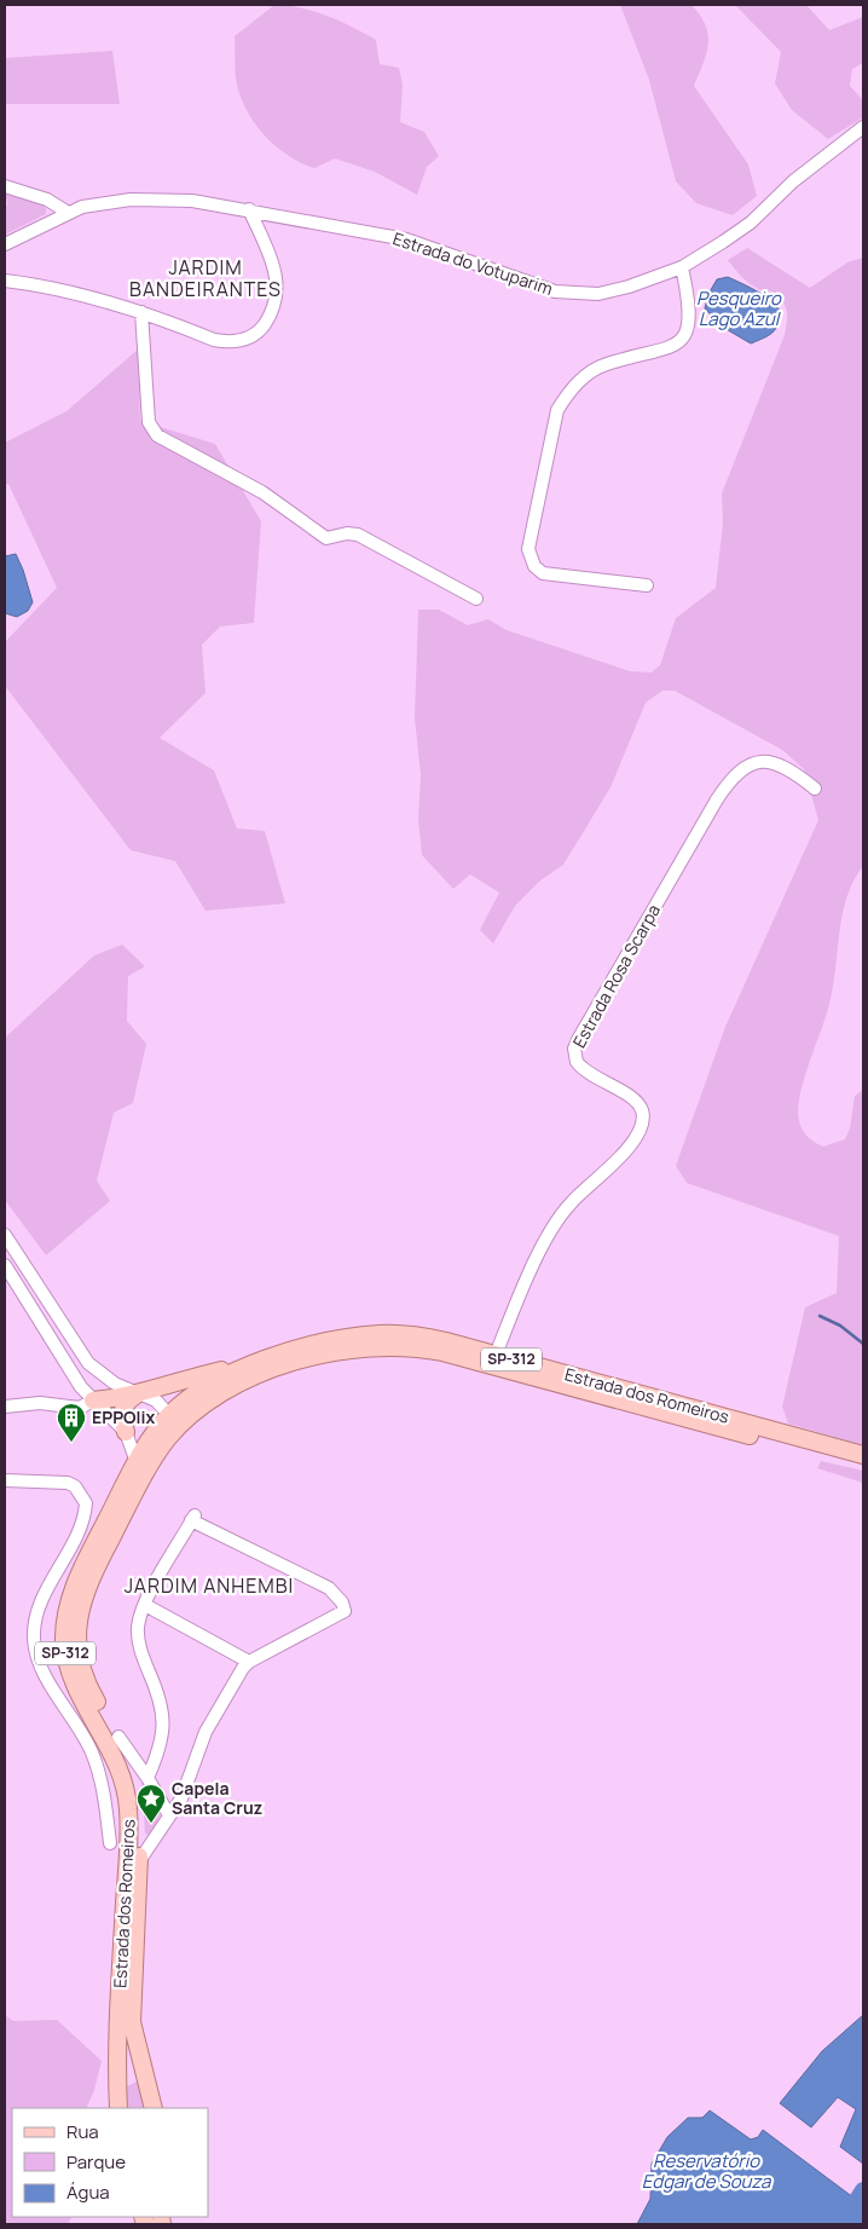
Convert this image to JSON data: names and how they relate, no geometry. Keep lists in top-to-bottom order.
{
  "streets": {
    "main road": ["SP-312", "Estrada dos Romeiros"],
    "street": ["Estrada do Votuparim", "Estrada Rosa Scarpa"]
  },
  "crossings": [
    ["Estrada Rosa Scarpa", "Estrada dos Romeiros"]
  ],
  "districts": ["JARDIM BANDEIRANTES", "JARDIM ANHEMBI"],
  "water": ["Pesqueiro Lago Azul", "Reservatório Edgar de Souza"],
  "places": {
    "building": ["EPPOlix"],
    "place": ["Capela Santa Cruz"]
  },
  "legend": ["Rua", "Parque", "Água"]
}
